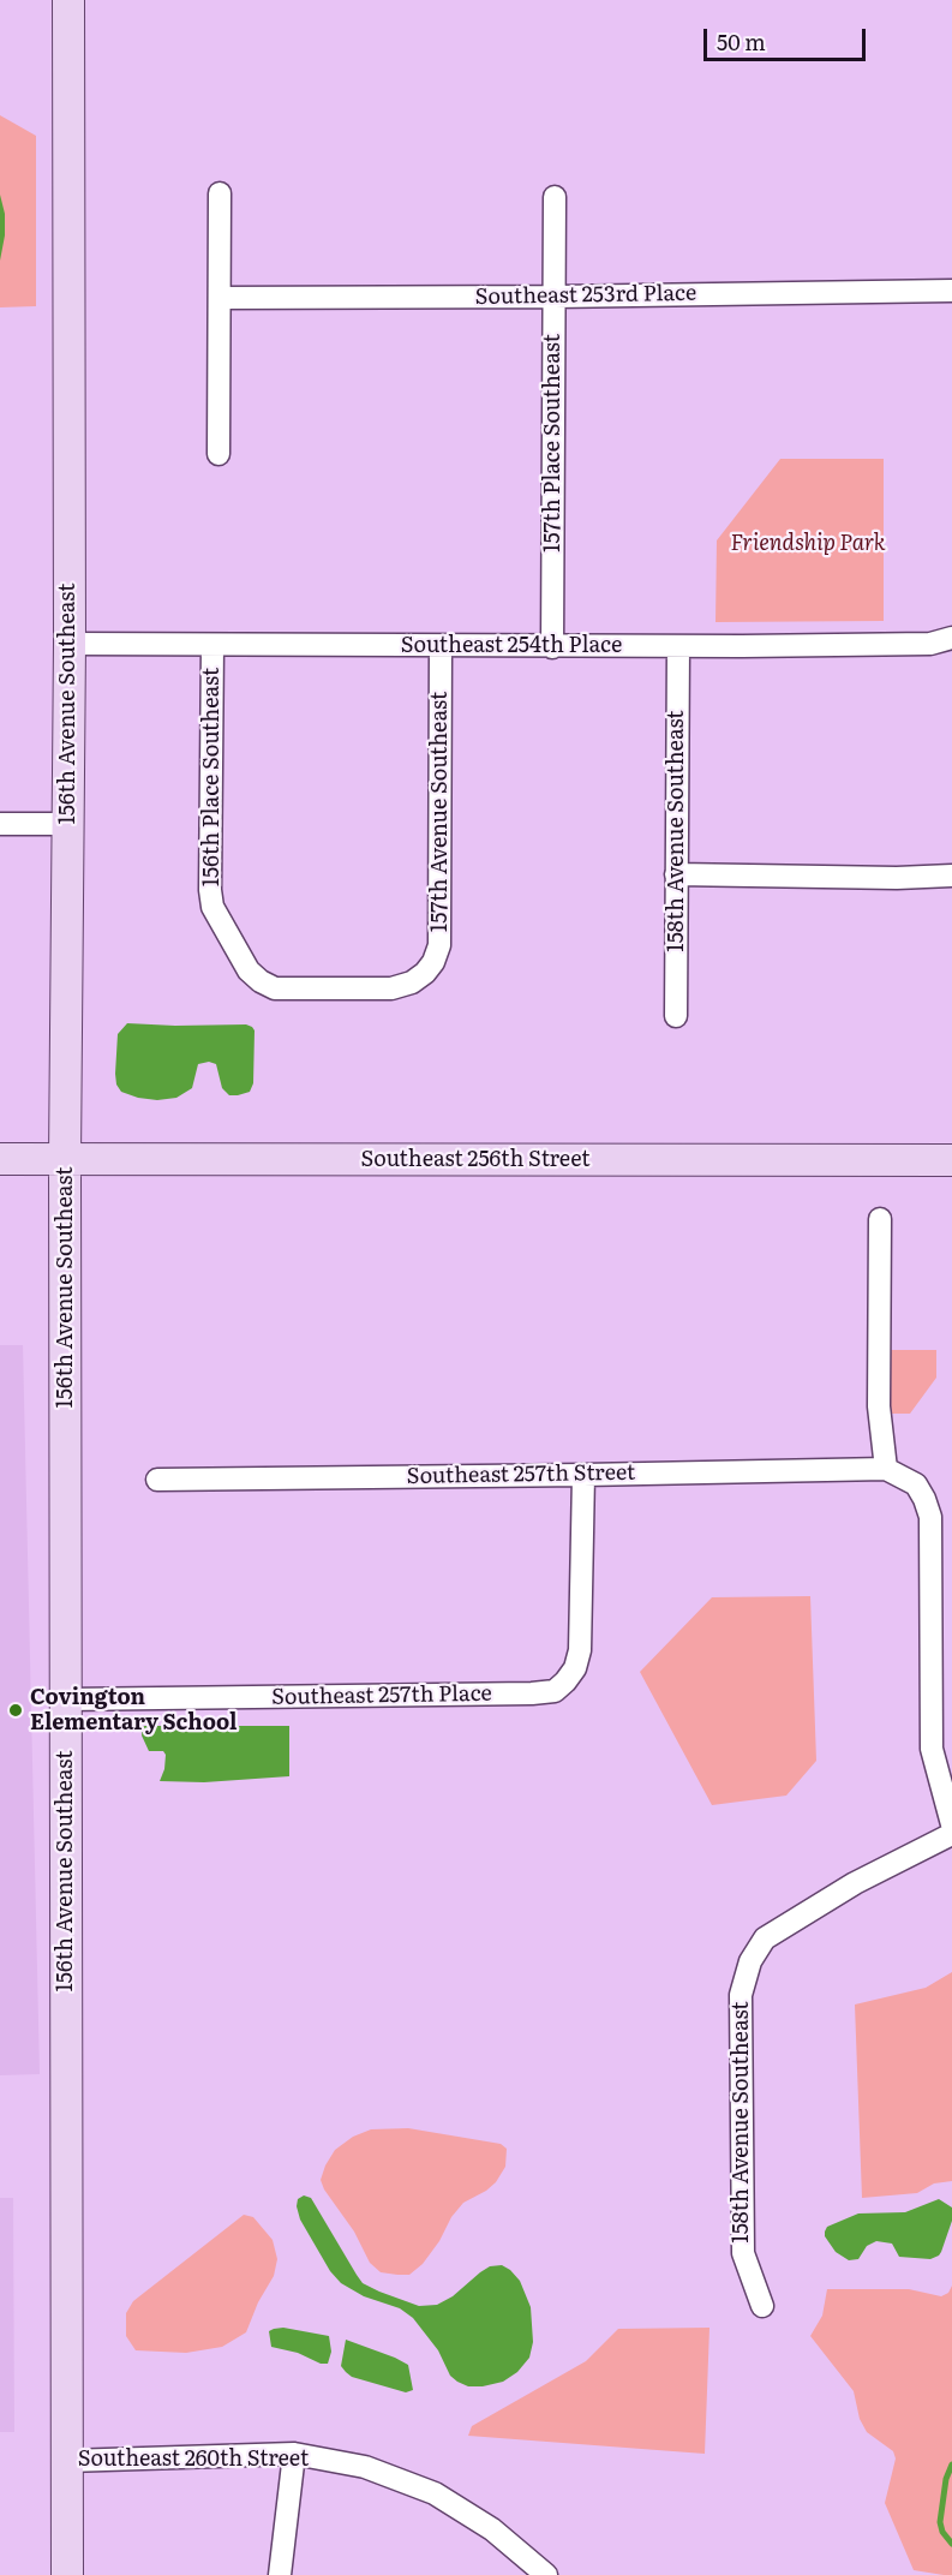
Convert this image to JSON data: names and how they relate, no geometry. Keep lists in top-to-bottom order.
{
  "streets": {
    "street": [
      "Southeast 253rd Place",
      "157th Place Southeast",
      "Southeast 254th Place",
      "156th Avenue Southeast",
      "156th Place Southeast",
      "157th Avenue Southeast",
      "158th Avenue Southeast",
      "Southeast 256th Street",
      "Southeast 257th Street",
      "Southeast 257th Place",
      "Southeast 260th Street"
    ]
  },
  "crossings": [
    ["Southeast 253rd Place", "157th Place Southeast"],
    ["157th Place Southeast", "Southeast 254th Place"],
    ["Southeast 254th Place", "156th Avenue Southeast"],
    ["Southeast 254th Place", "156th Place Southeast"],
    ["Southeast 254th Place", "157th Avenue Southeast"],
    ["Southeast 254th Place", "158th Avenue Southeast"],
    ["156th Avenue Southeast", "Southeast 256th Street"],
    ["156th Avenue Southeast", "Southeast 257th Place"],
    ["156th Avenue Southeast", "Southeast 260th Street"],
    ["156th Place Southeast", "157th Avenue Southeast"],
    ["Southeast 257th Street", "Southeast 257th Place"]
  ],
  "parks": ["Friendship Park"],
  "places": ["Covington Elementary School"],
  "scale_bar": "50 m"
}
